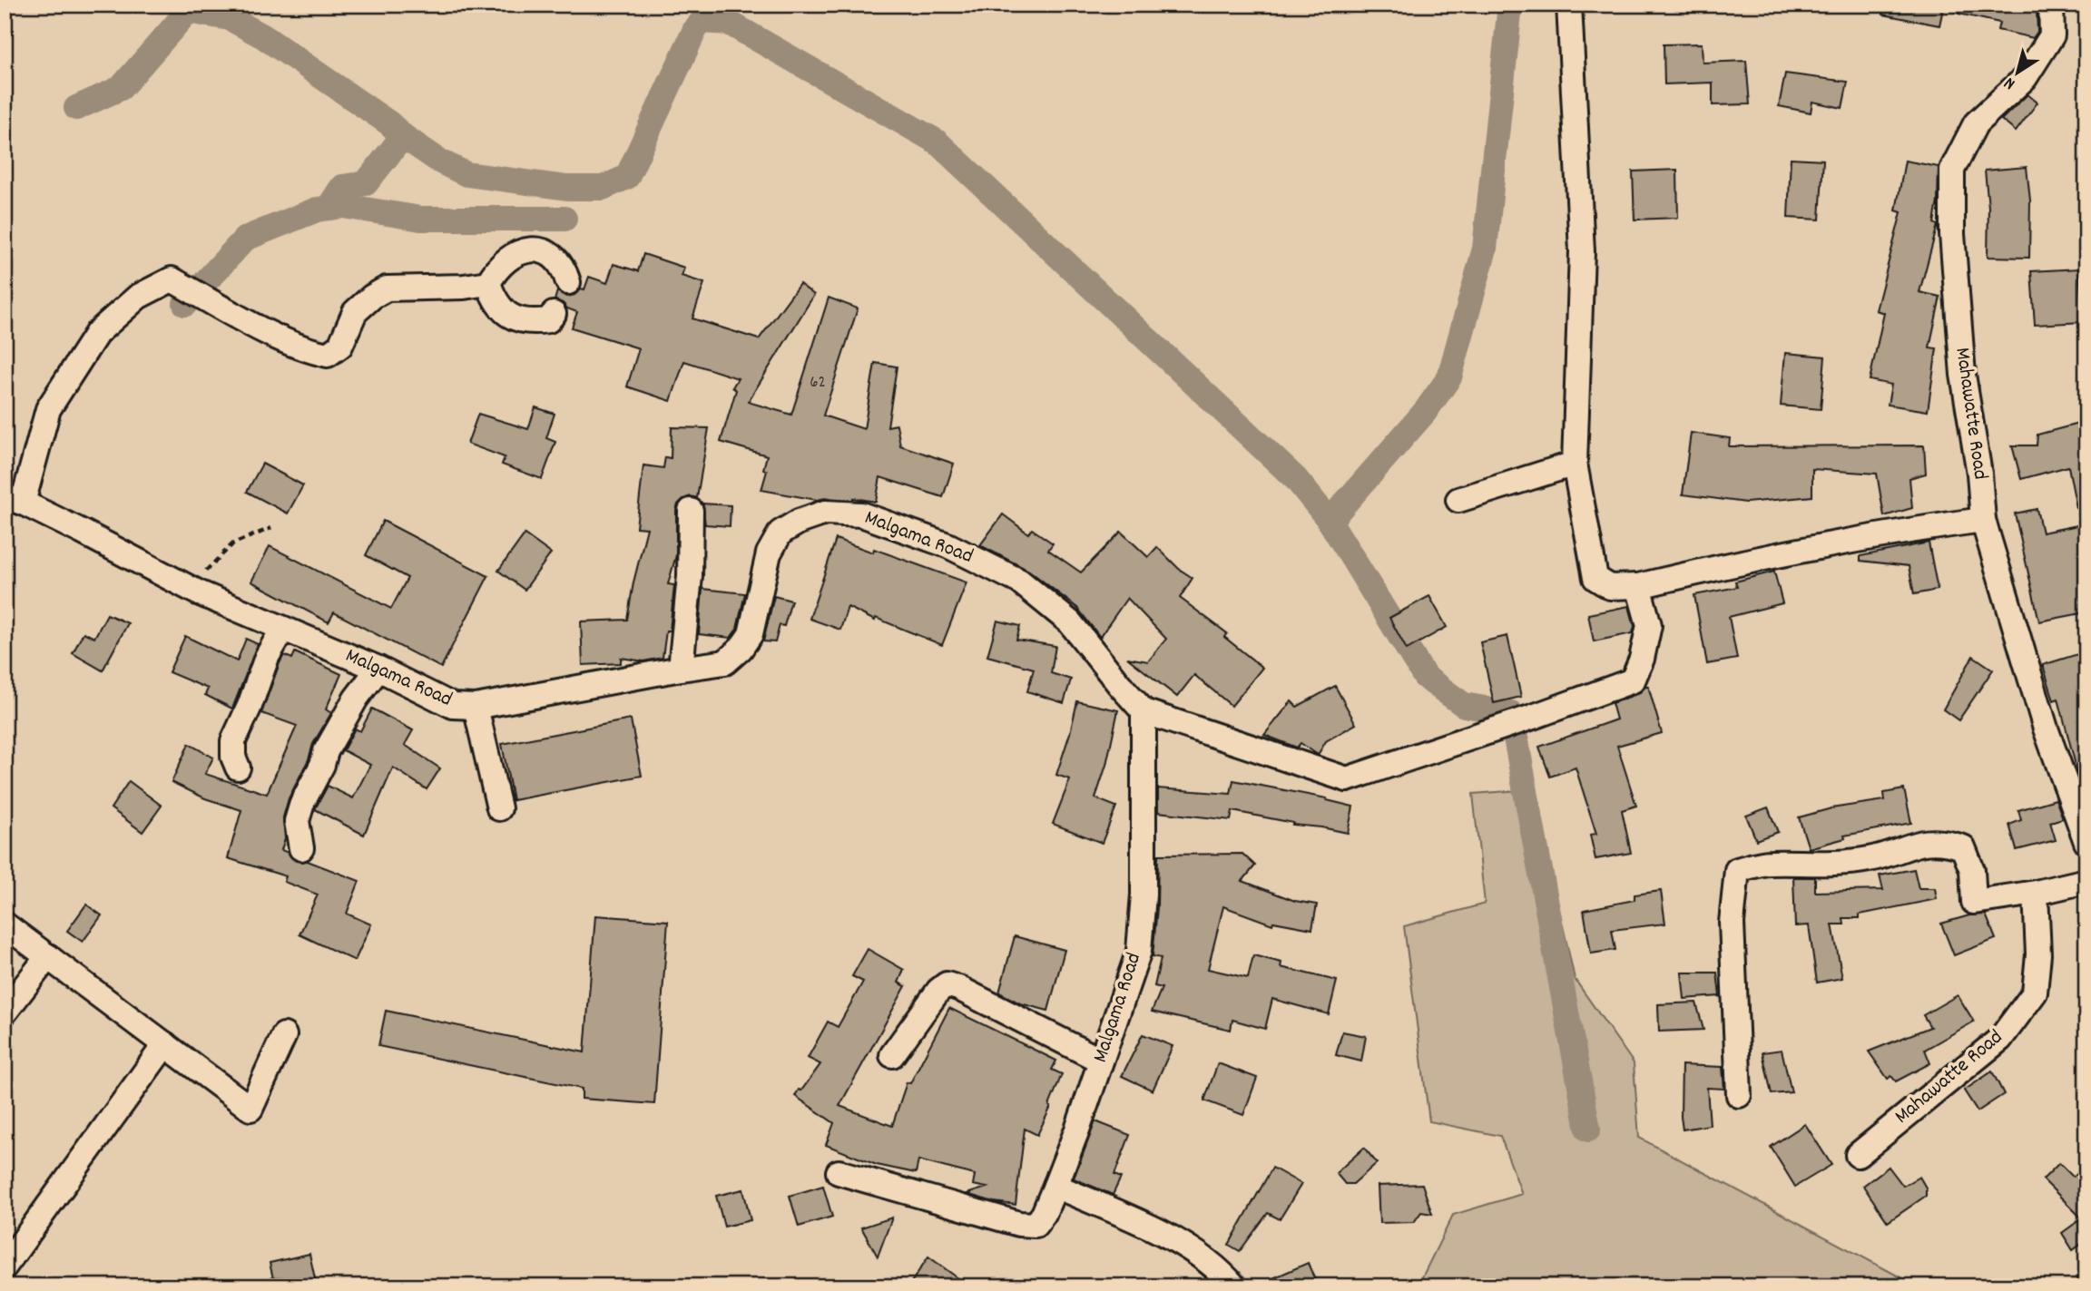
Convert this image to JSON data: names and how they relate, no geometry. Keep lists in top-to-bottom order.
{
  "streets": {
    "street": ["Mahawatte Road", "Malgama Road"]
  },
  "house_numbers": ["62"],
  "north": "bottom left"
}
